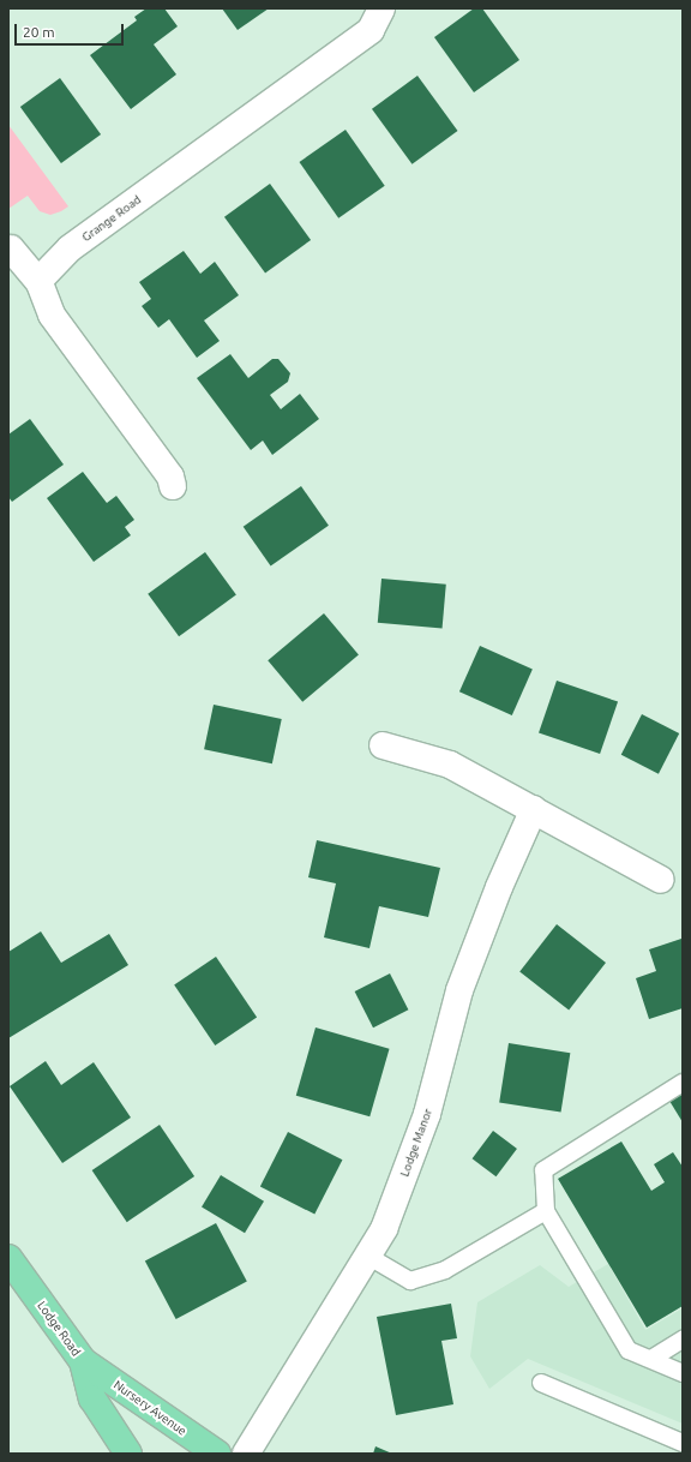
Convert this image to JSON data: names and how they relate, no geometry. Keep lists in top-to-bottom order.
{
  "streets": {
    "main road": ["Lodge Road", "Nursery Avenue"],
    "street": ["Grange Road", "Lodge Manor"]
  },
  "crossings": [
    ["Lodge Road", "Nursery Avenue"]
  ],
  "scale_bar": "20 m"
}
